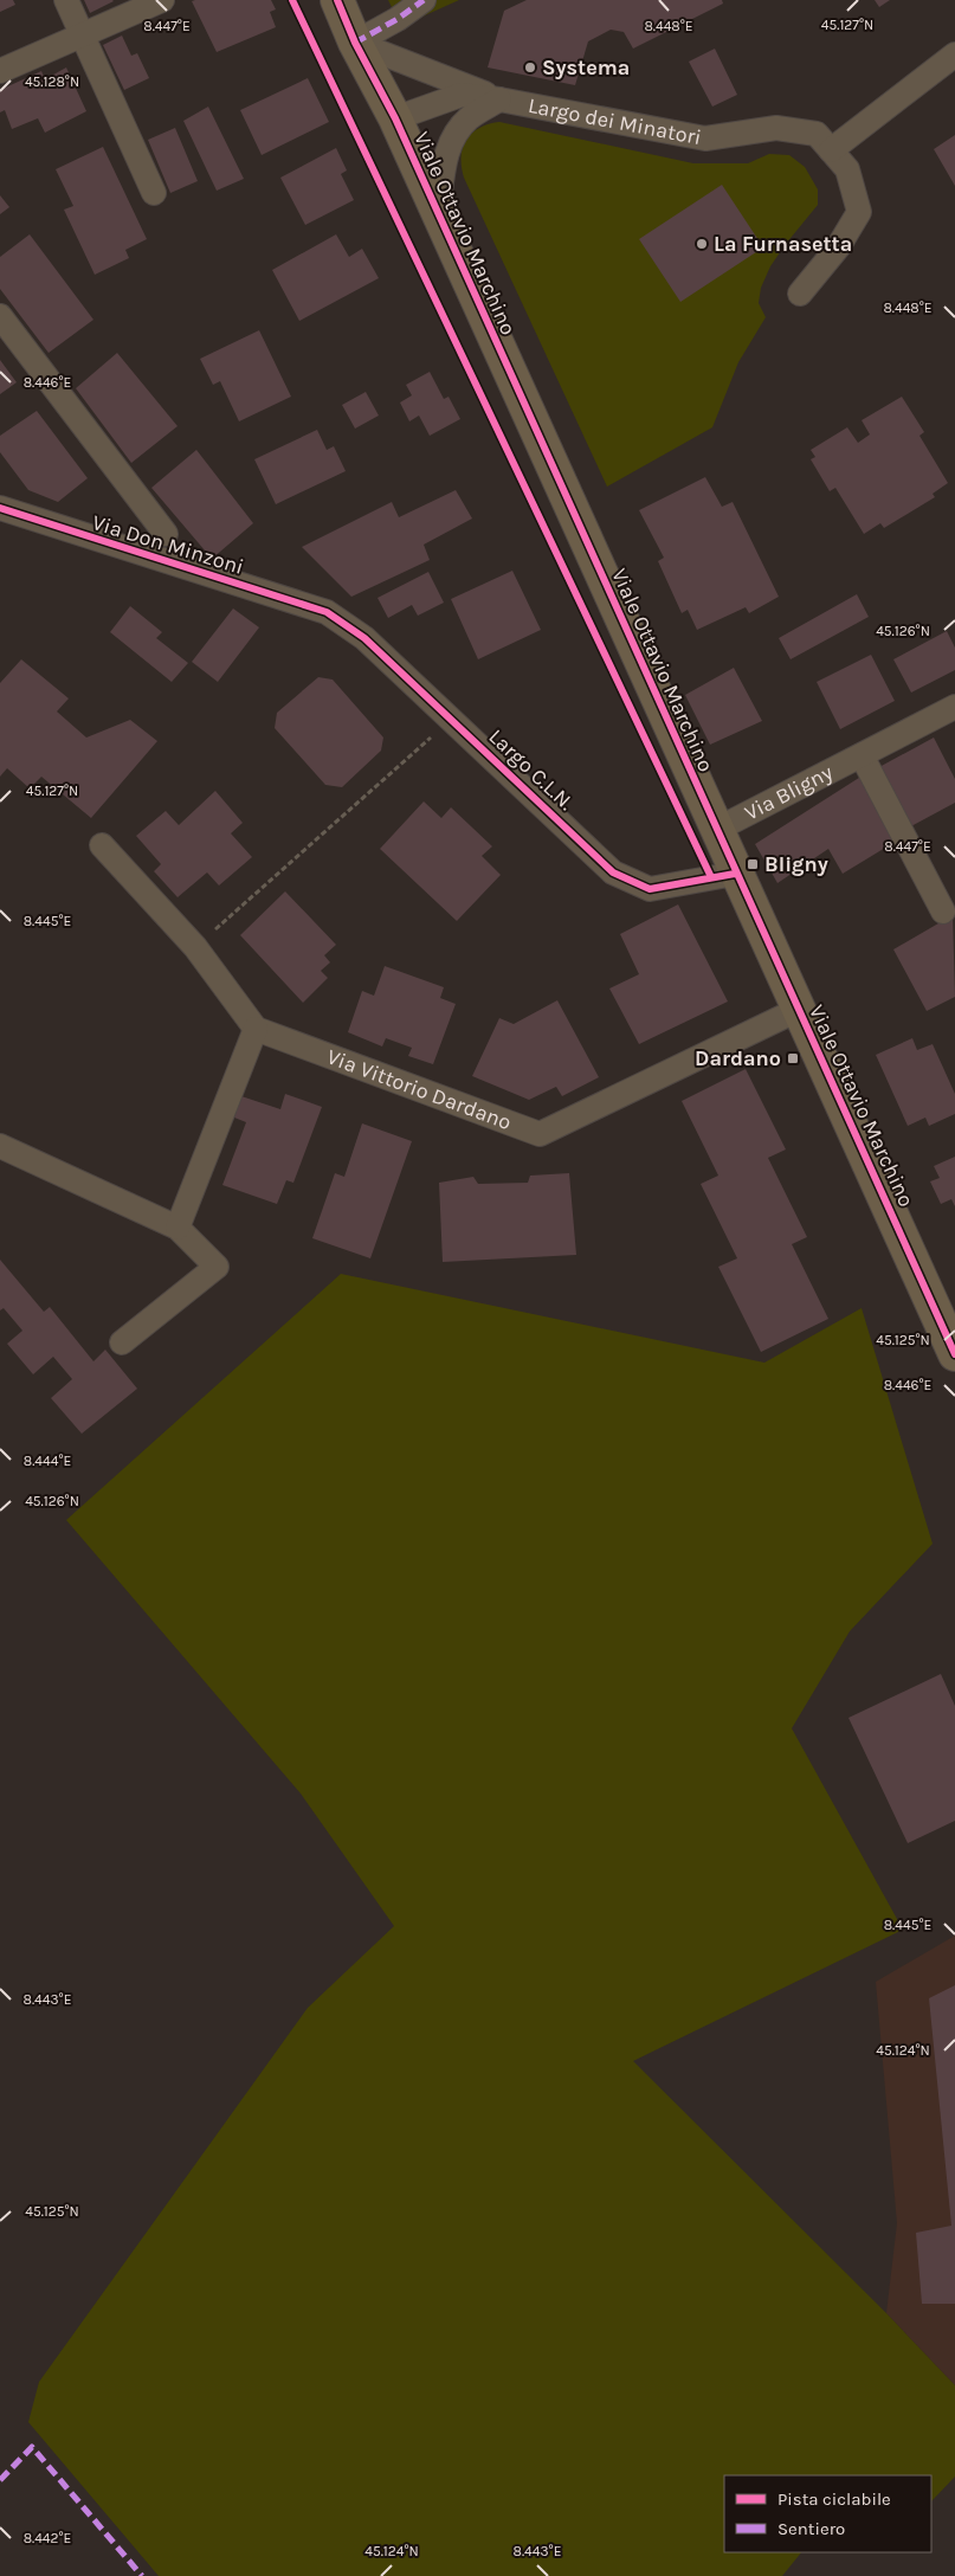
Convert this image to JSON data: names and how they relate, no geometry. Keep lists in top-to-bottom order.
{
  "streets": {
    "street": [
      "Largo dei Minatori",
      "Viale Ottavio Marchino",
      "Via Don Minzoni",
      "Largo C.L.N.",
      "Via Bligny",
      "Via Vittorio Dardano"
    ]
  },
  "crossings": [
    ["Largo dei Minatori", "Viale Ottavio Marchino"],
    ["Viale Ottavio Marchino", "Largo C.L.N."],
    ["Viale Ottavio Marchino", "Via Bligny"],
    ["Viale Ottavio Marchino", "Via Vittorio Dardano"],
    ["Via Don Minzoni", "Largo C.L.N."]
  ],
  "places": {
    "other": ["Systema", "La Furnasetta"],
    "transit": ["Bligny", "Dardano"]
  },
  "legend": ["Pista ciclabile", "Sentiero"],
  "coordinates": [
    "45.127°N",
    "8.448°E",
    "8.447°E",
    "45.128°N",
    "8.446°E",
    "45.126°N",
    "8.445°E",
    "45.125°N",
    "8.444°E",
    "8.443°E",
    "45.124°N",
    "8.442°E"
  ]
}
